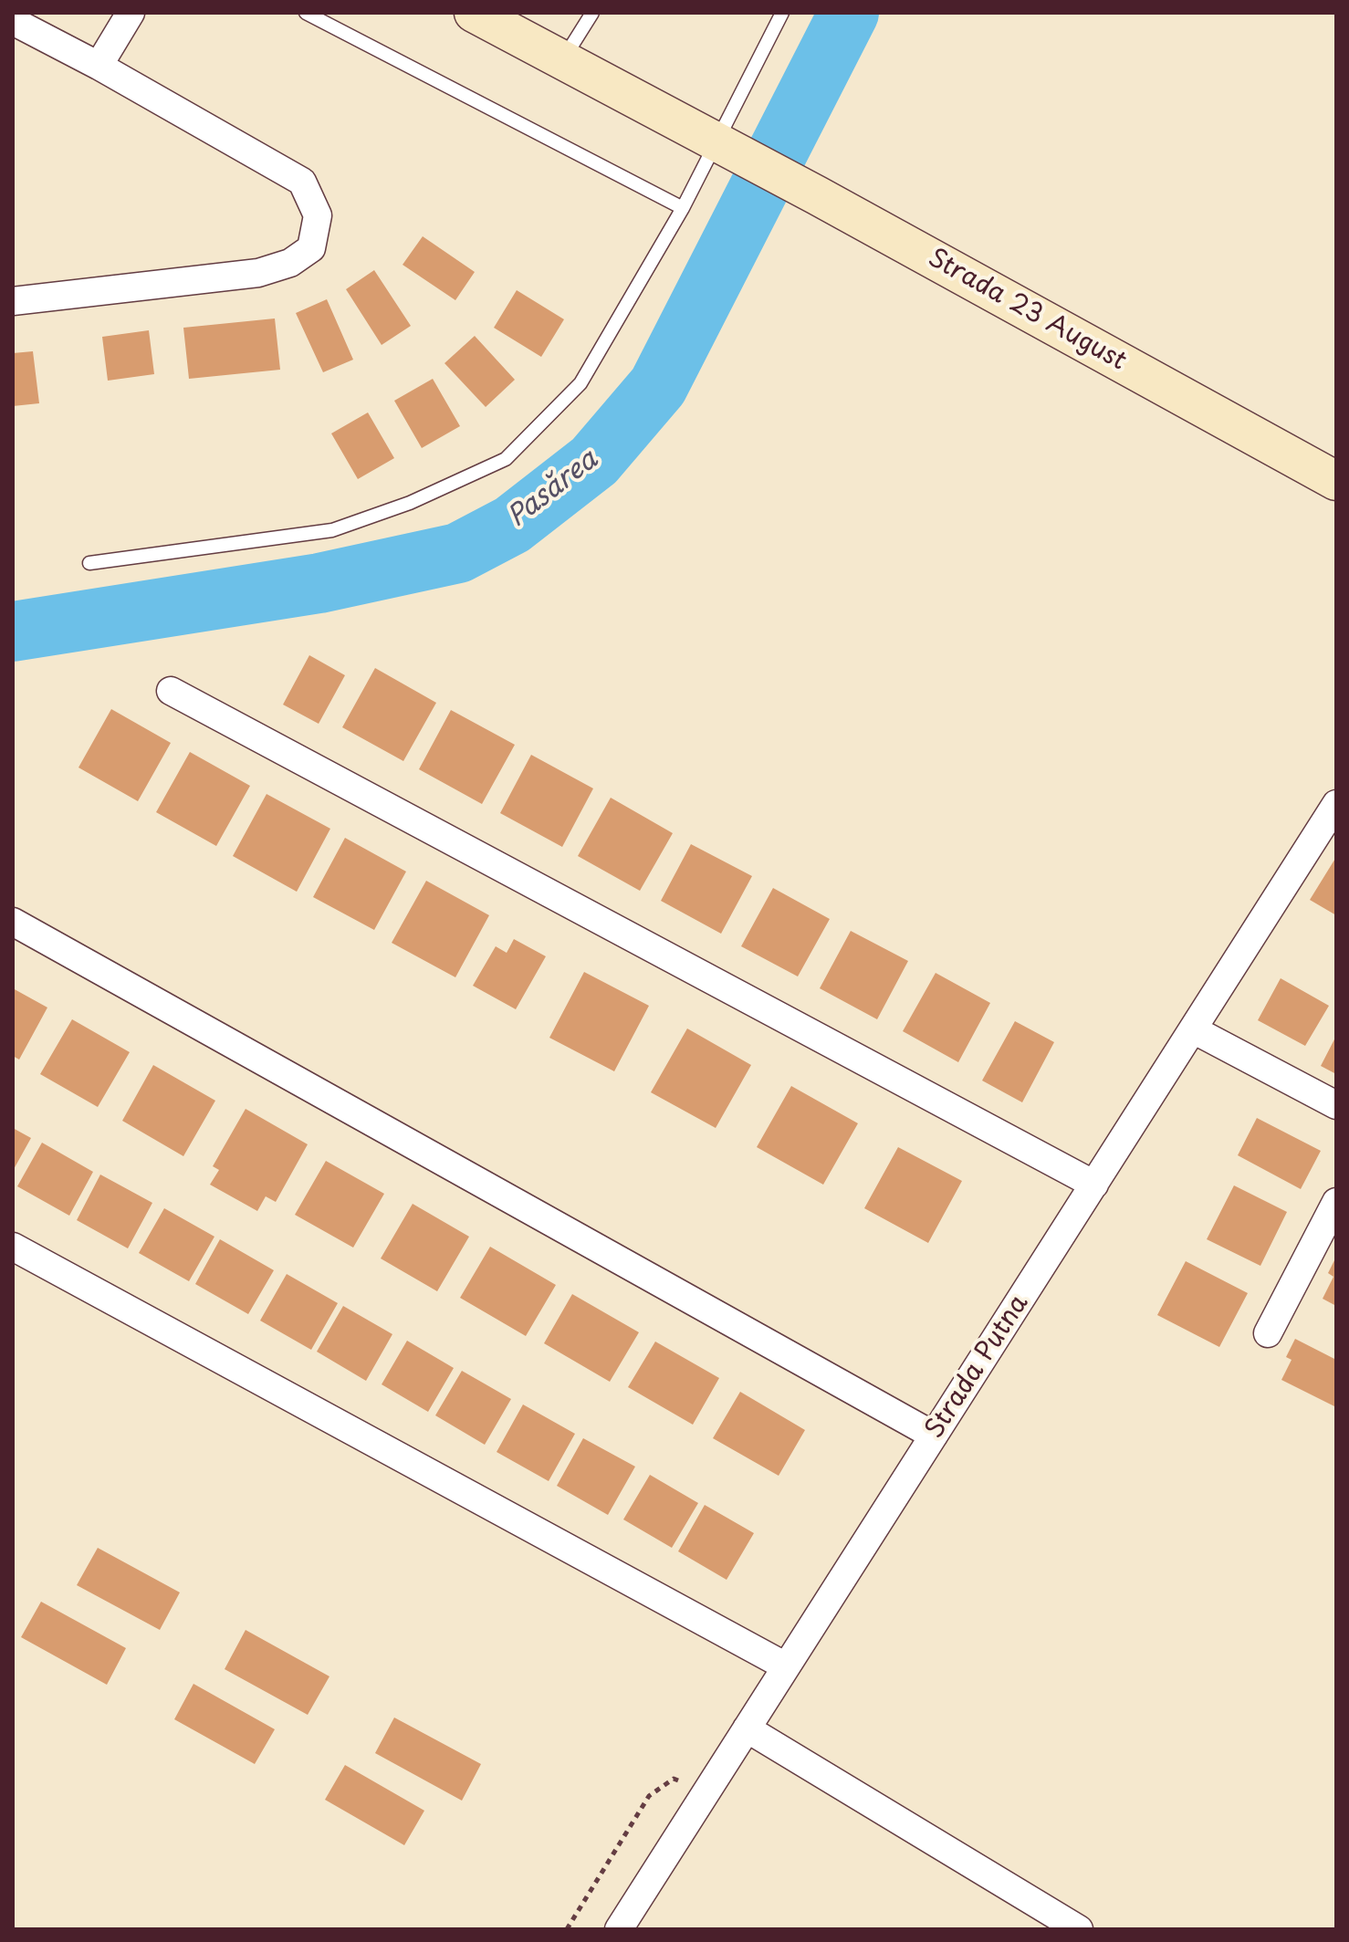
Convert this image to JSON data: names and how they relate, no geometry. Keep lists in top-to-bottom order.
{
  "streets": {
    "main road": ["Strada 23 August"],
    "street": ["Strada Putna"]
  },
  "water": ["Pasărea"]
}
